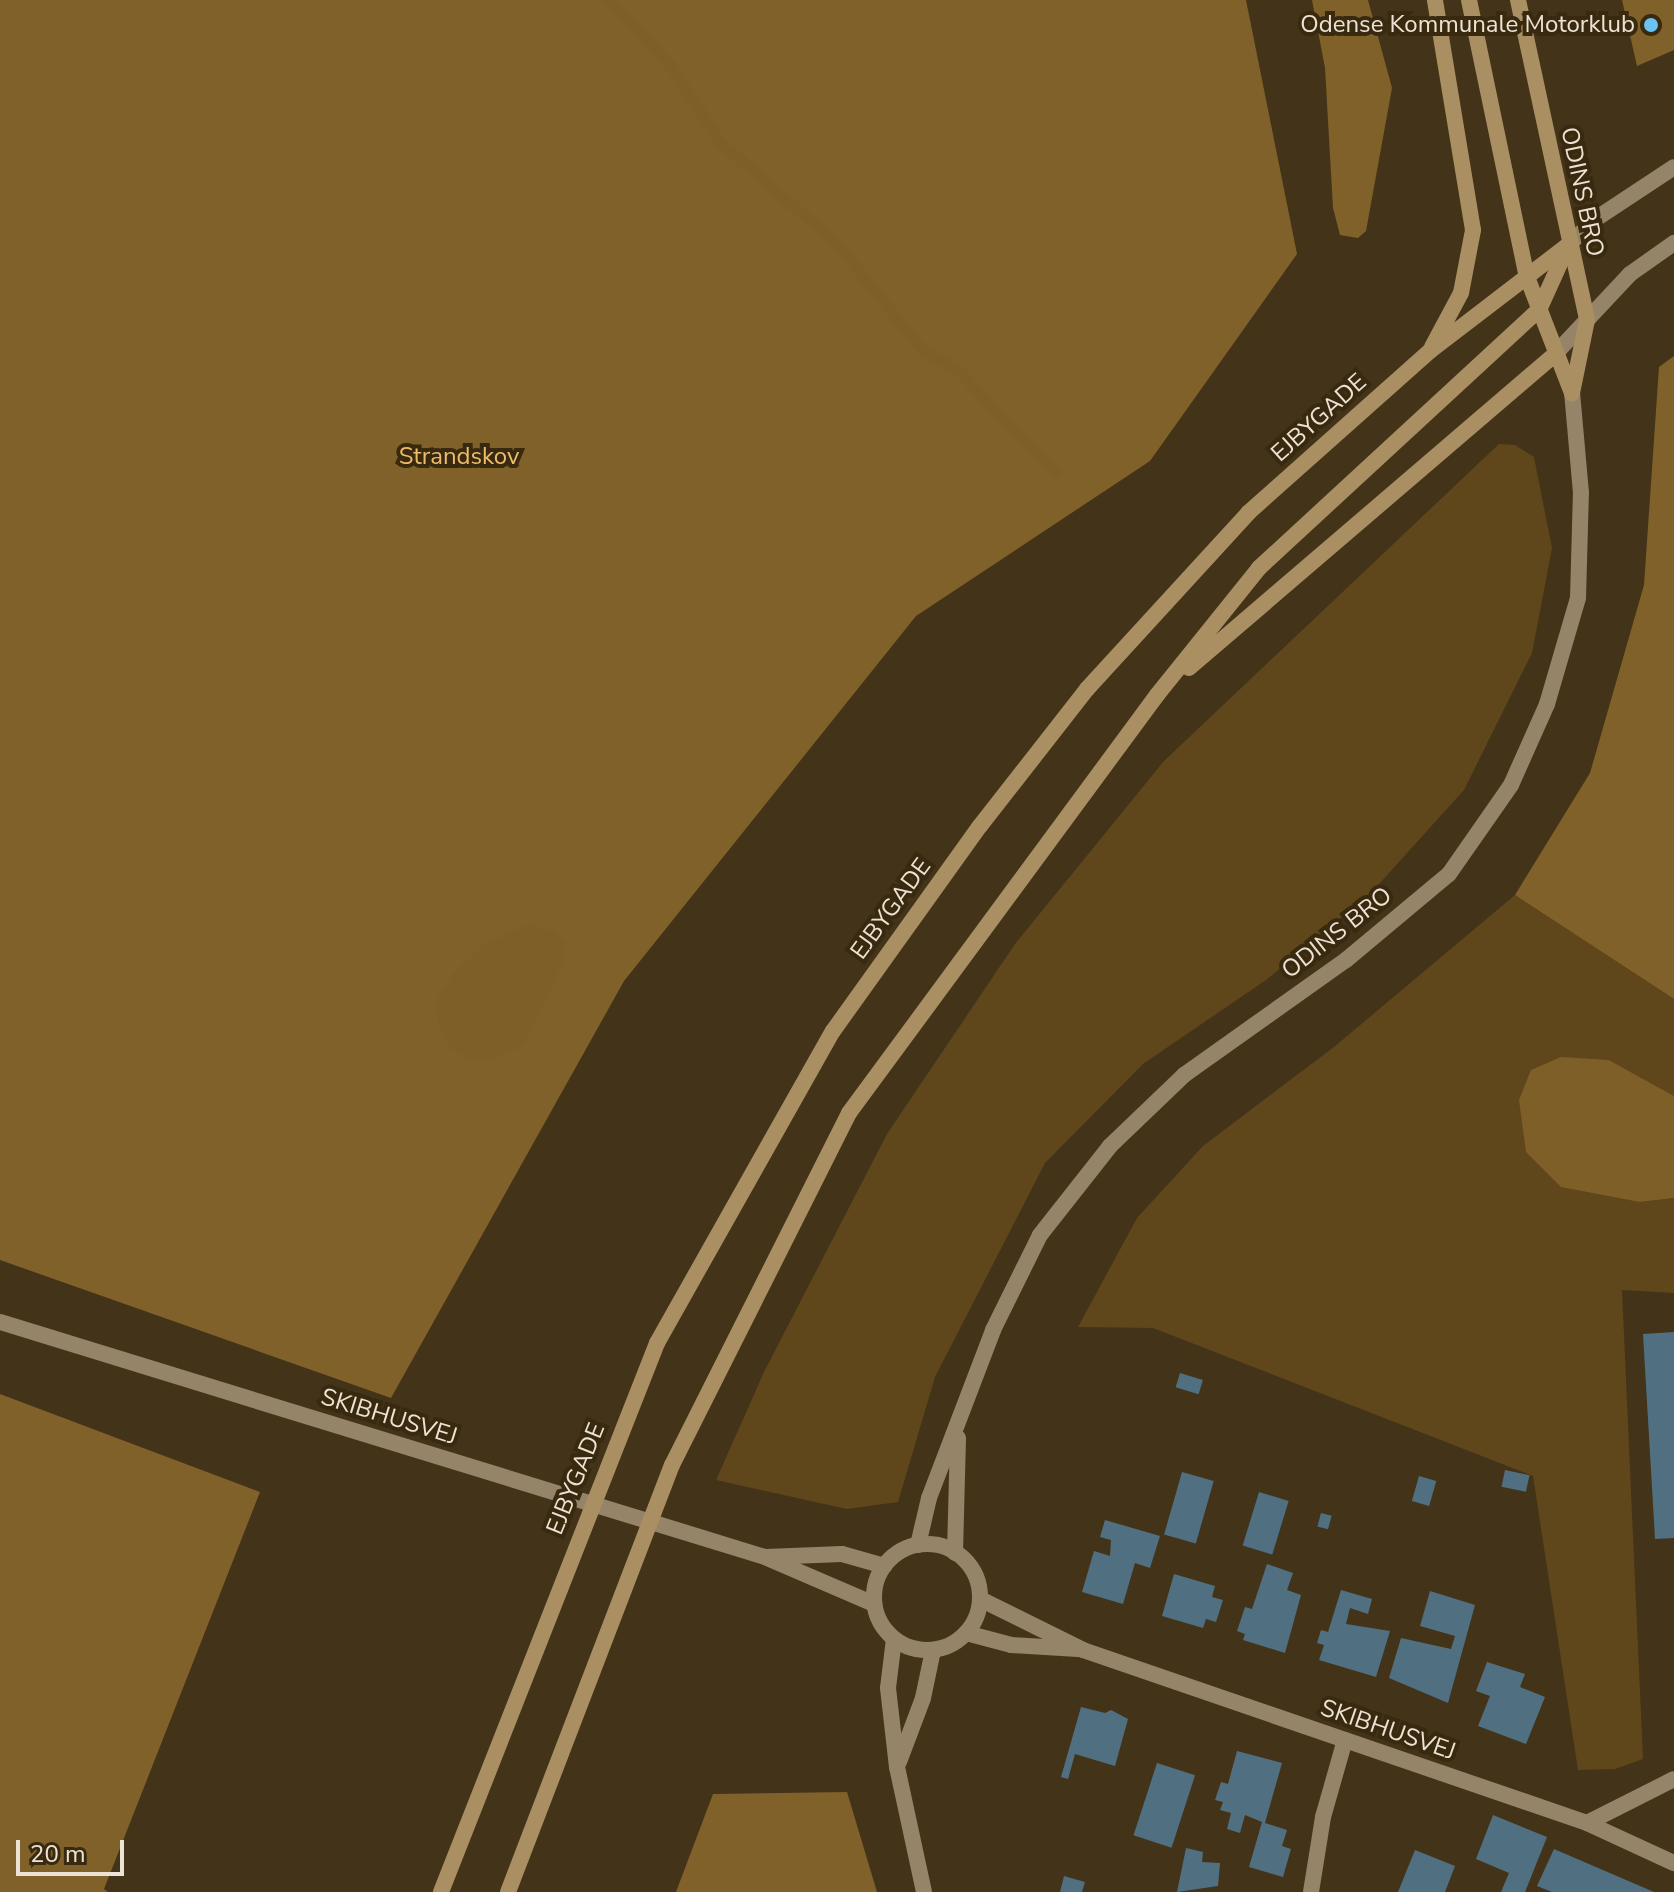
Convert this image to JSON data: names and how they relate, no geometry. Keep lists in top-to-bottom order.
{
  "streets": {
    "main road": ["ODINS BRO", "EJBYGADE"],
    "street": ["SKIBHUSVEJ"]
  },
  "crossings": [
    ["ODINS BRO", "EJBYGADE"],
    ["ODINS BRO", "SKIBHUSVEJ"]
  ],
  "parks": ["Strandskov"],
  "places": ["Odense Kommunale Motorklub"],
  "scale_bar": "20 m"
}
